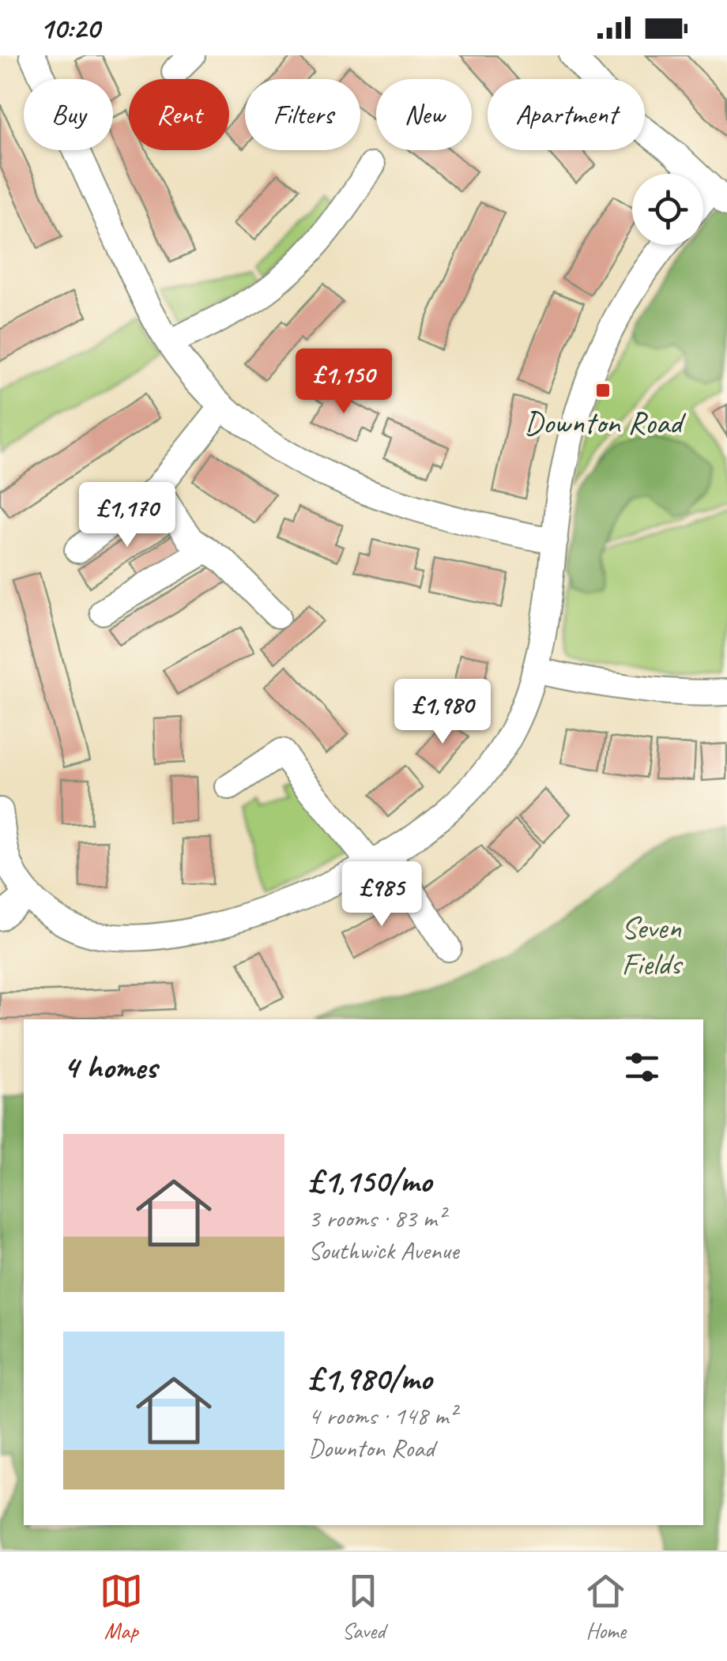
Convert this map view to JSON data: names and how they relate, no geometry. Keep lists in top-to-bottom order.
{
  "parks": ["Seven Fields"],
  "places": {
    "transit": ["Downton Road"]
  },
  "page": {
    "status": "10:20",
    "chip": [
      "Buy",
      "Rent",
      "Filters",
      "New",
      "Apartment"
    ],
    "price": [
      "£1,150",
      "£1,170",
      "£1,980",
      "£985"
    ],
    "heading": "4 homes",
    "list": [
      {
        "name": "£1,150/mo",
        "note": "3 rooms · 83 m² · Southwick Avenue"
      },
      {
        "name": "£1,980/mo",
        "note": "4 rooms · 148 m² · Downton Road"
      }
    ],
    "tabs": ["Map", "Saved", "Home"]
  }
}
